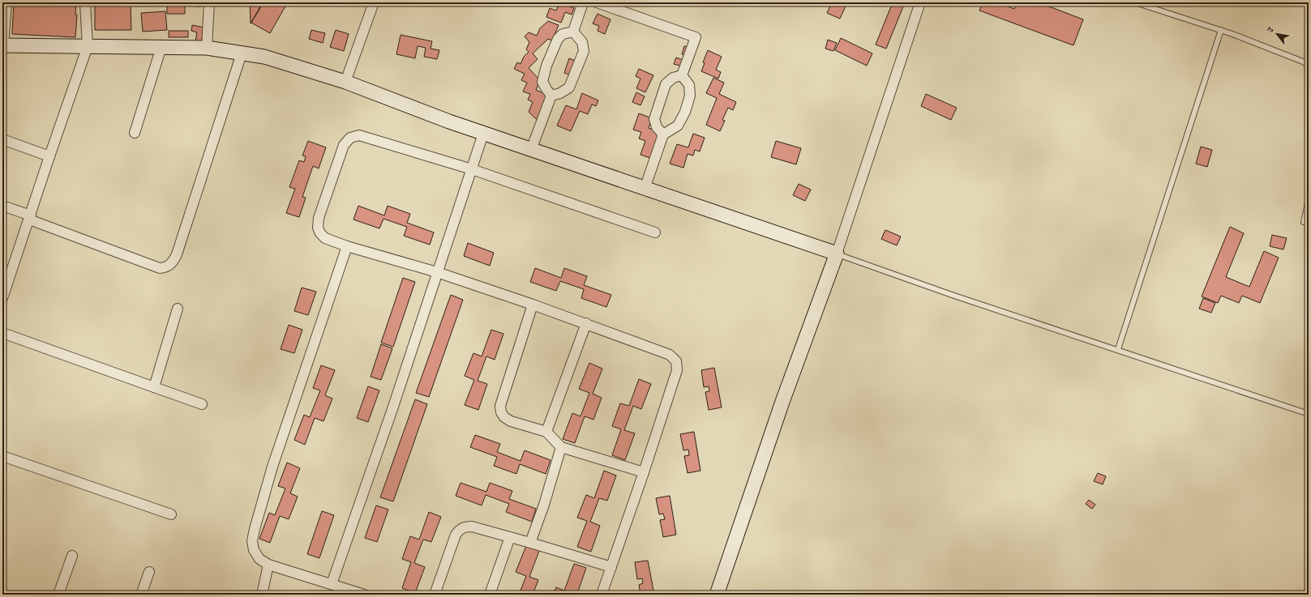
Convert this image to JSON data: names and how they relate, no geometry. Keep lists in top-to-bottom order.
{
  "north": "top left"
}
